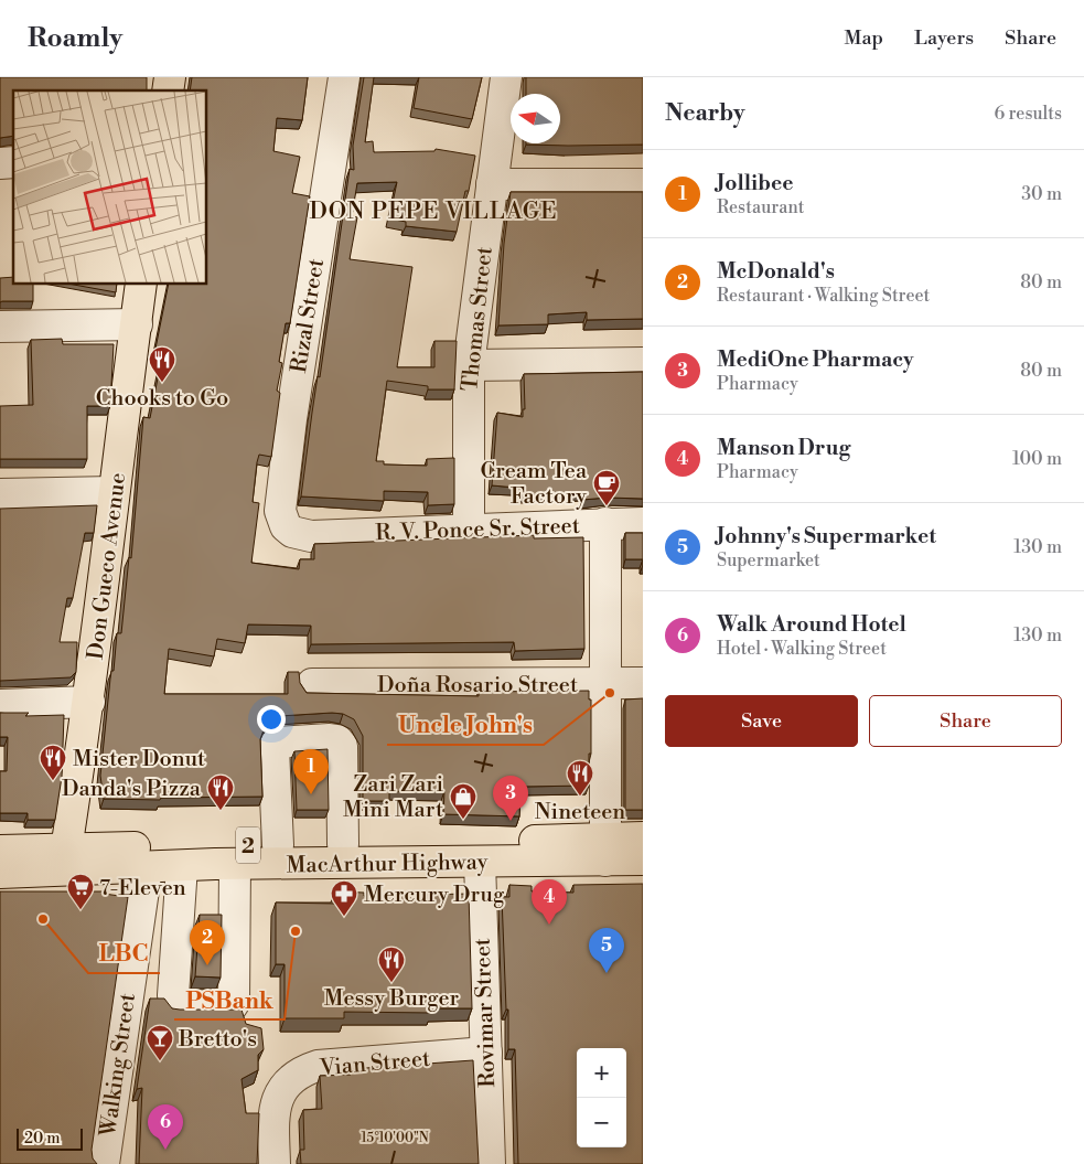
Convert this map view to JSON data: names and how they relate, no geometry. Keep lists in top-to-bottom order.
{
  "streets": {
    "main road": ["Don Gueco Avenue", "2", "MacArthur Highway"],
    "street": [
      "Rizal Street",
      "Thomas Street",
      "R. V. Ponce Sr. Street",
      "Doña Rosario Street",
      "Rovimar Street",
      "Vian Street",
      "Walking Street"
    ]
  },
  "crossings": [
    ["Rizal Street", "R. V. Ponce Sr. Street"],
    ["Thomas Street", "R. V. Ponce Sr. Street"],
    ["Don Gueco Avenue", "MacArthur Highway"],
    ["MacArthur Highway", "Rovimar Street"],
    ["MacArthur Highway", "Walking Street"],
    ["Rovimar Street", "Vian Street"]
  ],
  "districts": ["DON PEPE VILLAGE"],
  "places": {
    "restaurant": [
      "Chooks to Go",
      "Mister Donut",
      "Nineteen",
      "Danda's Pizza",
      "Messy Burger"
    ],
    "cafe": ["Cream Tea Factory"],
    "other": ["Uncle John's", "LBC", "PSBank"],
    "shop": ["Zari Zari Mini Mart"],
    "supermarket": ["7-Eleven"],
    "pharmacy": ["Mercury Drug"],
    "bar": ["Bretto's"]
  },
  "scale_bar": "20 m",
  "north": "left",
  "page": {
    "header": "Roamly",
    "nav": ["Map", "Layers", "Share"],
    "heading": ["Nearby", "6 results"],
    "list": [
      {
        "mark": "1",
        "name": "Jollibee",
        "note": "Restaurant",
        "value": "30 m"
      },
      {
        "mark": "2",
        "name": "McDonald's",
        "note": "Restaurant · Walking Street",
        "value": "80 m"
      },
      {
        "mark": "3",
        "name": "MediOne Pharmacy",
        "note": "Pharmacy",
        "value": "80 m"
      },
      {
        "mark": "4",
        "name": "Manson Drug",
        "note": "Pharmacy",
        "value": "100 m"
      },
      {
        "mark": "5",
        "name": "Johnny's Supermarket",
        "note": "Supermarket",
        "value": "130 m"
      },
      {
        "mark": "6",
        "name": "Walk Around Hotel",
        "note": "Hotel · Walking Street",
        "value": "130 m"
      }
    ],
    "buttons": ["Save", "Share"],
    "pins": [
      "1",
      "3",
      "4",
      "2",
      "5",
      "6"
    ],
    "map_buttons": ["+", "−"],
    "scale": "20 m"
  },
  "coordinates": ["15°10'00\"N"]
}
